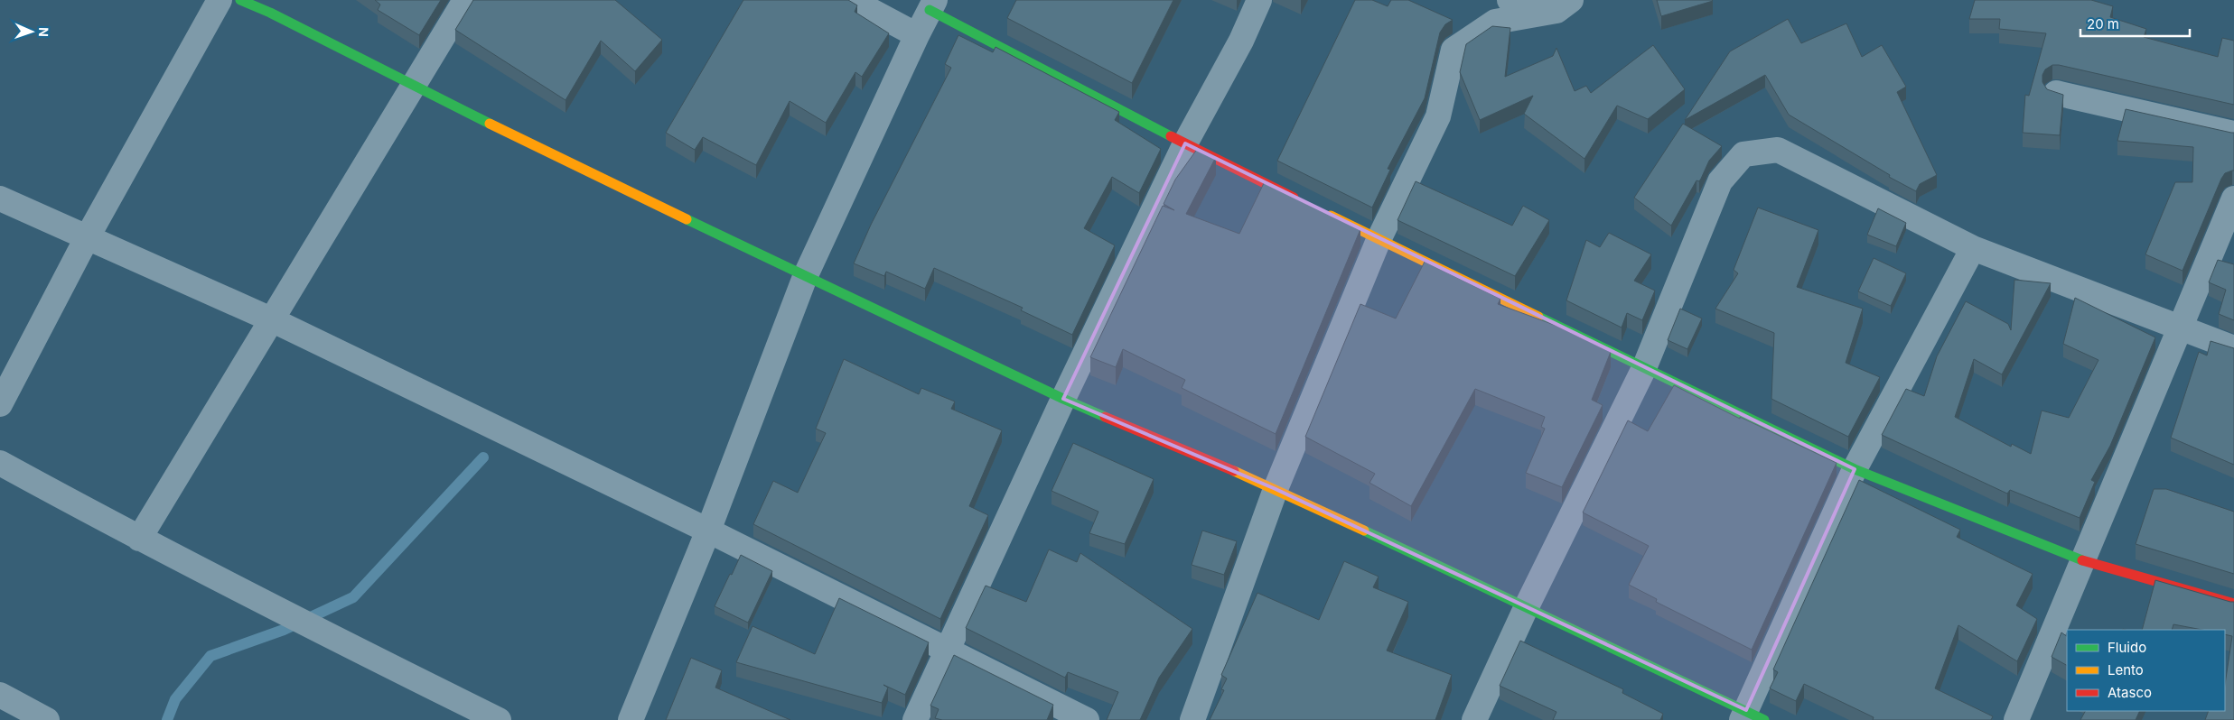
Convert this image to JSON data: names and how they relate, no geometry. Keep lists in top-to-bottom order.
{
  "legend": ["Fluido", "Lento", "Atasco"],
  "scale_bar": "20 m",
  "north": "right"
}
